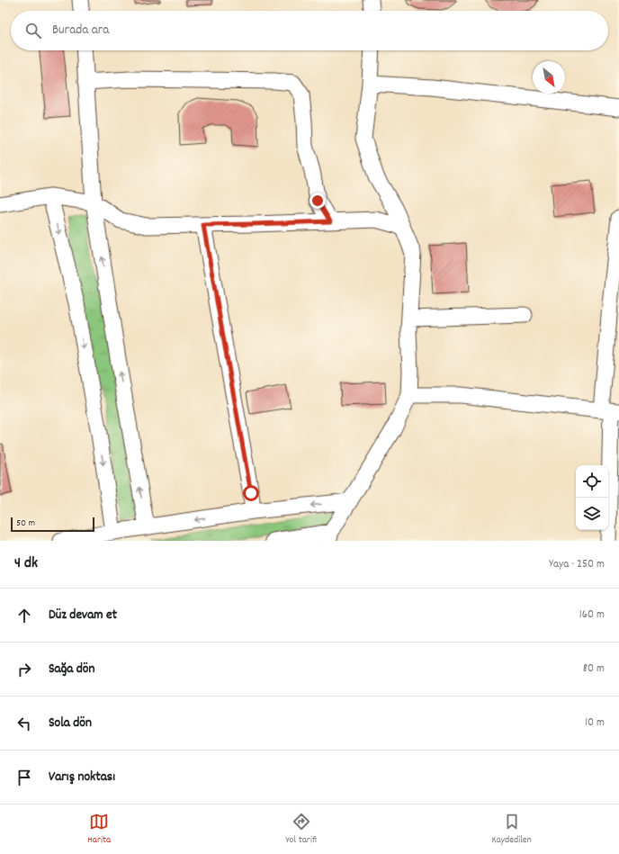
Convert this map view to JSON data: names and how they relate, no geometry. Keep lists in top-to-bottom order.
{
  "scale_bar": "50 m",
  "north": "bottom right",
  "page": {
    "search": "Burada ara",
    "scale": "50 m",
    "heading": ["4 dk", "Yaya · 250 m"],
    "list": [
      ["Düz devam et", "160 m"],
      ["Sağa dön", "80 m"],
      ["Sola dön", "10 m"],
      "Varış noktası"
    ],
    "nav": ["Harita", "Yol tarifi", "Kaydedilen"]
  }
}
